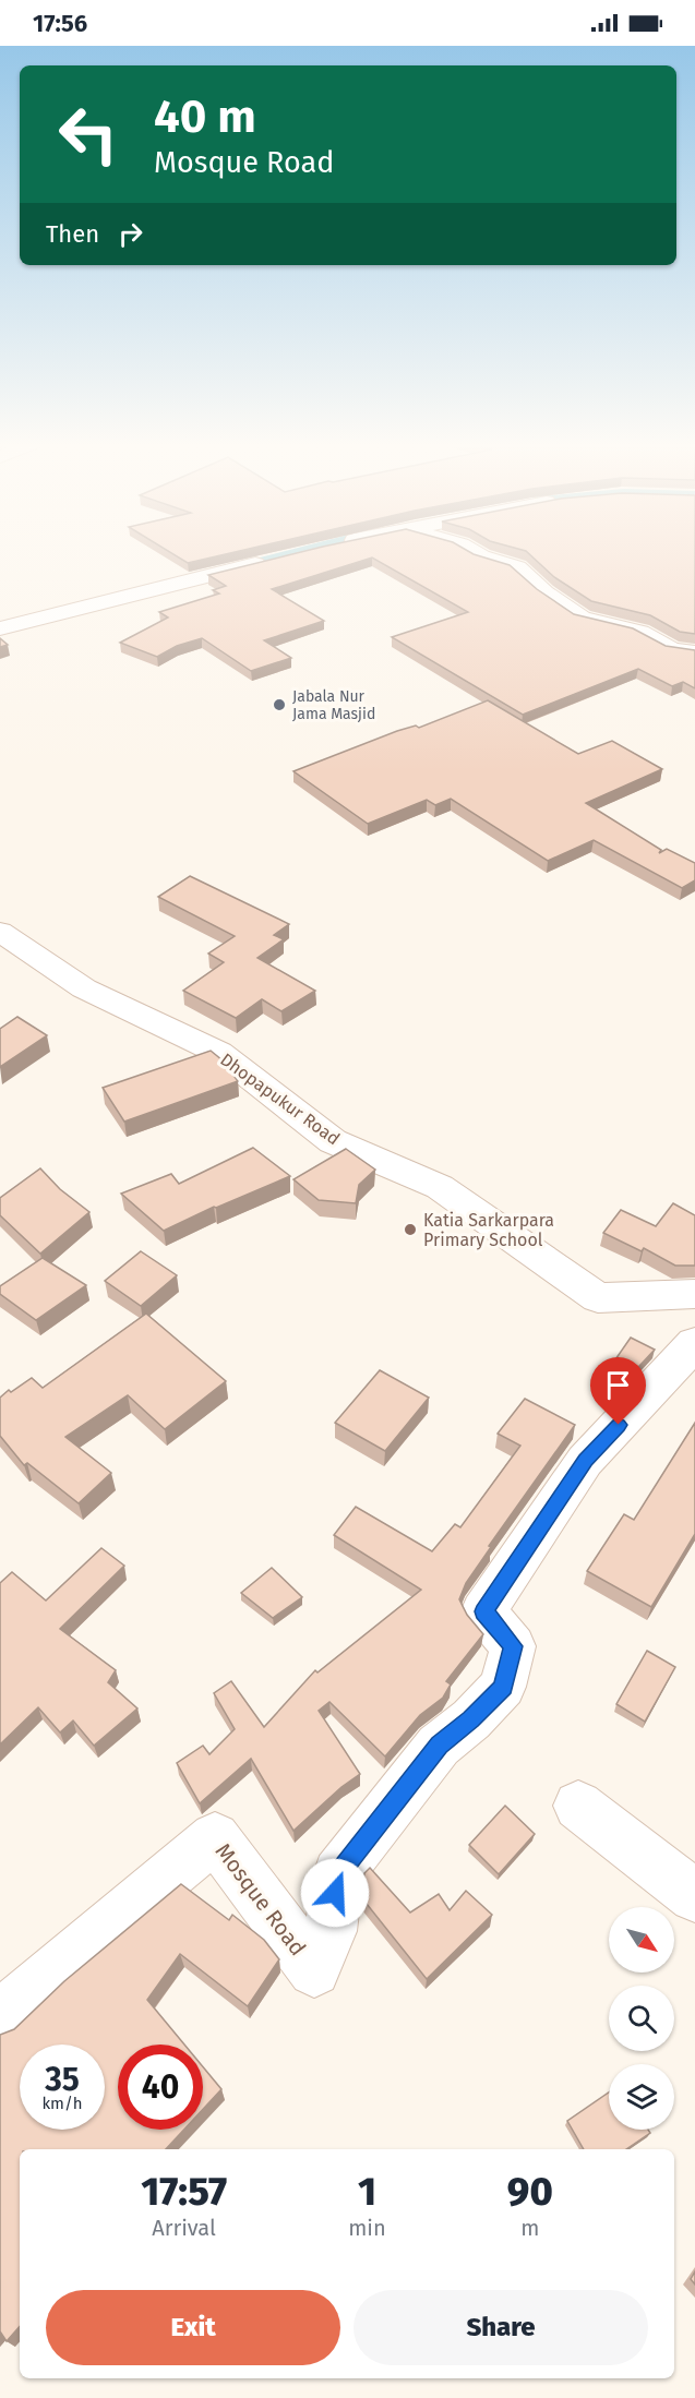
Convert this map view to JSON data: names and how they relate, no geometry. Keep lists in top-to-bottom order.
{
  "streets": {
    "street": ["Dhopapukur Road", "Mosque Road"]
  },
  "places": ["Jabala Nur Jama Masjid", "Katia Sarkarpara Primary School"],
  "north": "bottom right",
  "page": {
    "status": "17:56",
    "turn": ["40 m", "Mosque Road"],
    "then": "Then",
    "speed": "35 km/h",
    "limit": "40",
    "eta": [
      "17:57",
      "Arrival",
      "1",
      "min",
      "90",
      "m"
    ],
    "buttons": ["Exit", "Share"]
  }
}
